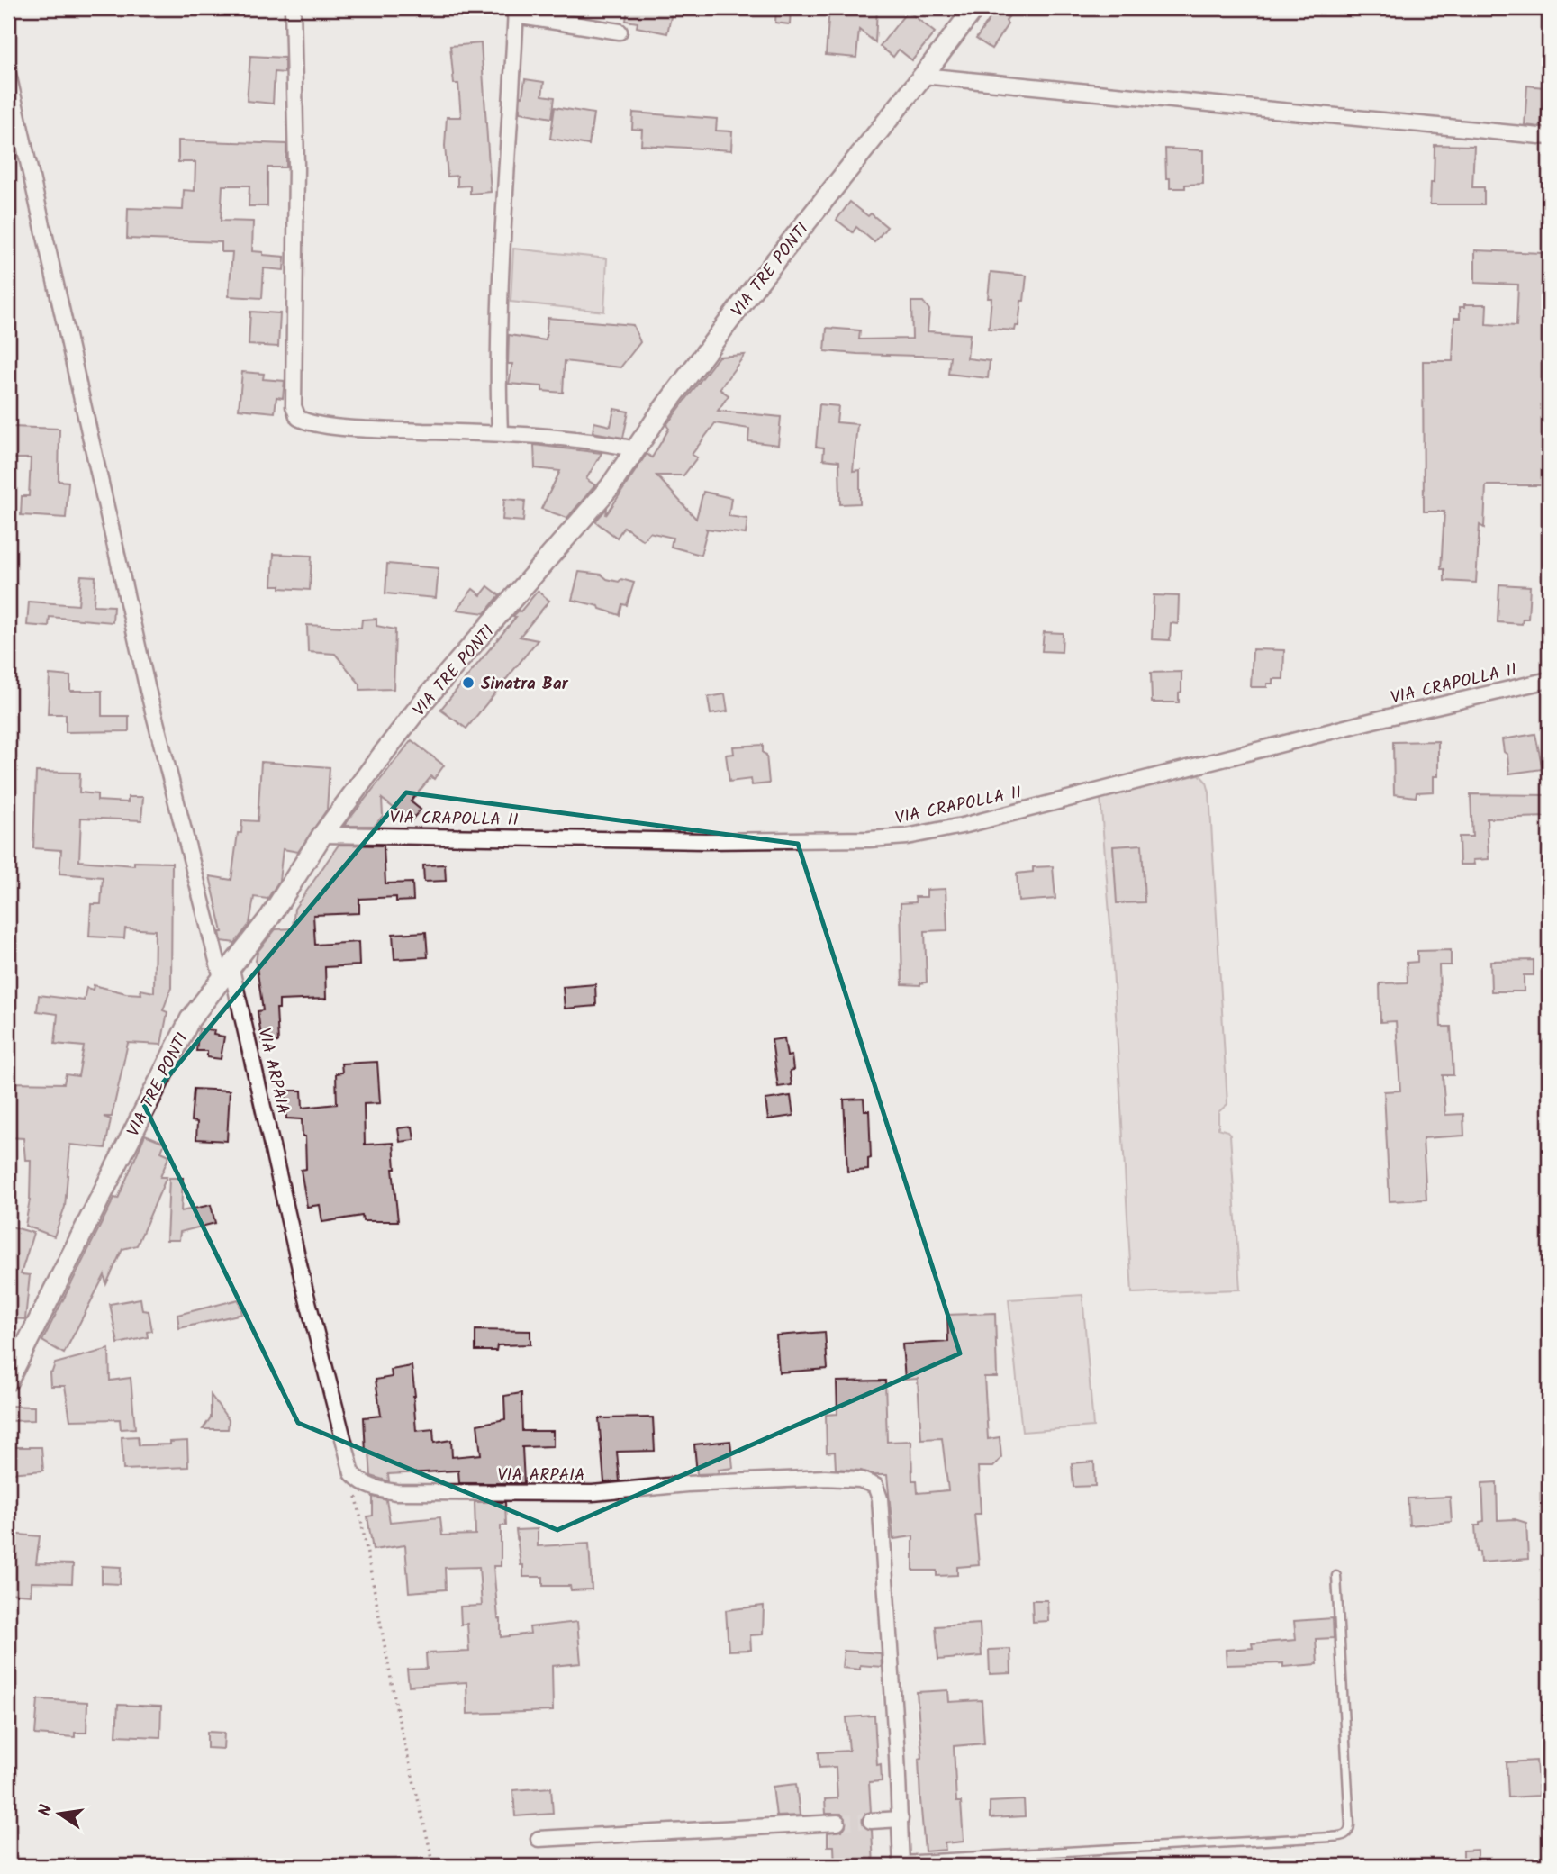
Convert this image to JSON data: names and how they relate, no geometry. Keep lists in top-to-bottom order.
{
  "streets": {
    "street": ["VIA TRE PONTI", "VIA CRAPOLLA II", "VIA ARPAIA"]
  },
  "crossings": [
    ["VIA TRE PONTI", "VIA CRAPOLLA II"],
    ["VIA TRE PONTI", "VIA ARPAIA"]
  ],
  "places": ["Sinatra Bar"],
  "north": "left"
}
